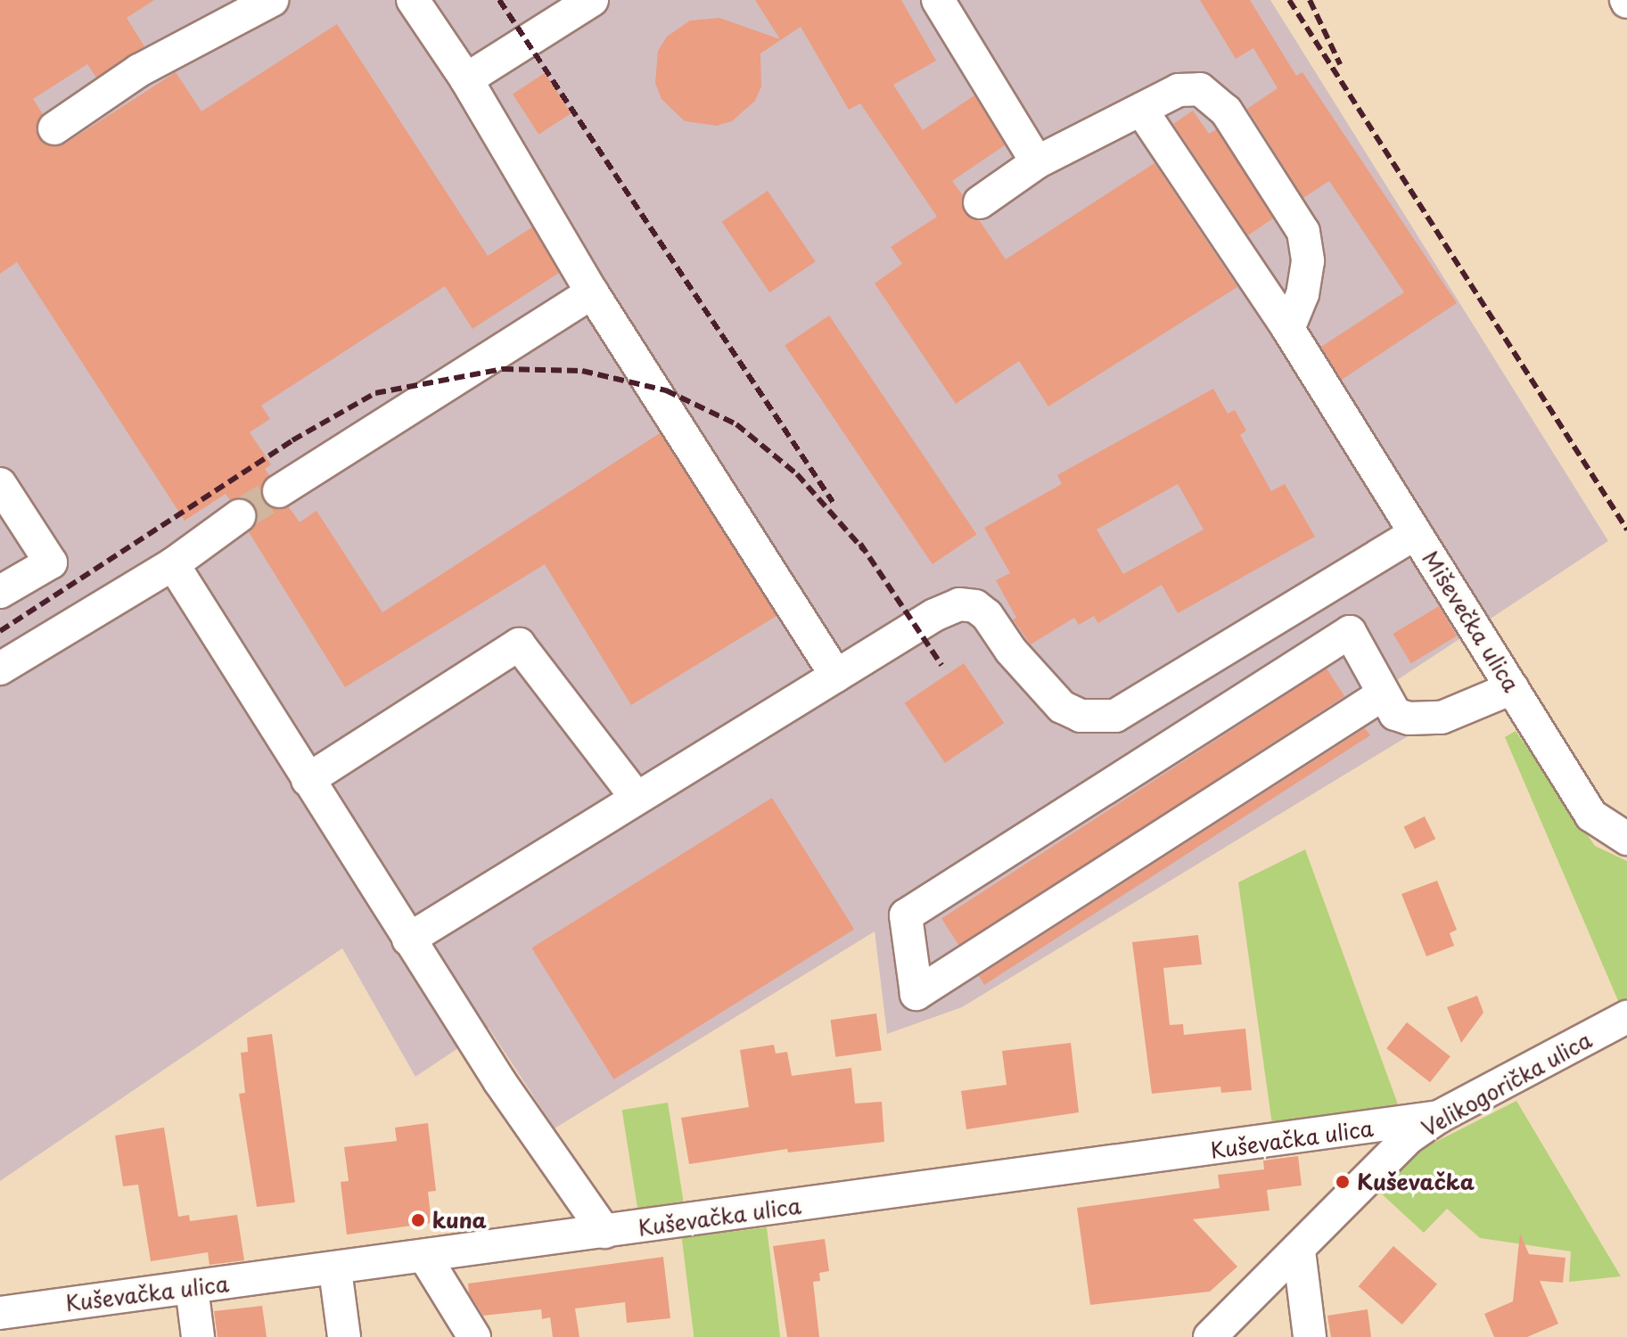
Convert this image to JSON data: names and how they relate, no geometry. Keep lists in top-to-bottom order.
{
  "streets": {
    "street": ["Miševečka ulica", "Velikogorička ulica", "Kuševačka ulica"]
  },
  "crossings": [
    ["Velikogorička ulica", "Kuševačka ulica"]
  ],
  "places": ["Kuševačka", "kuna"]
}
